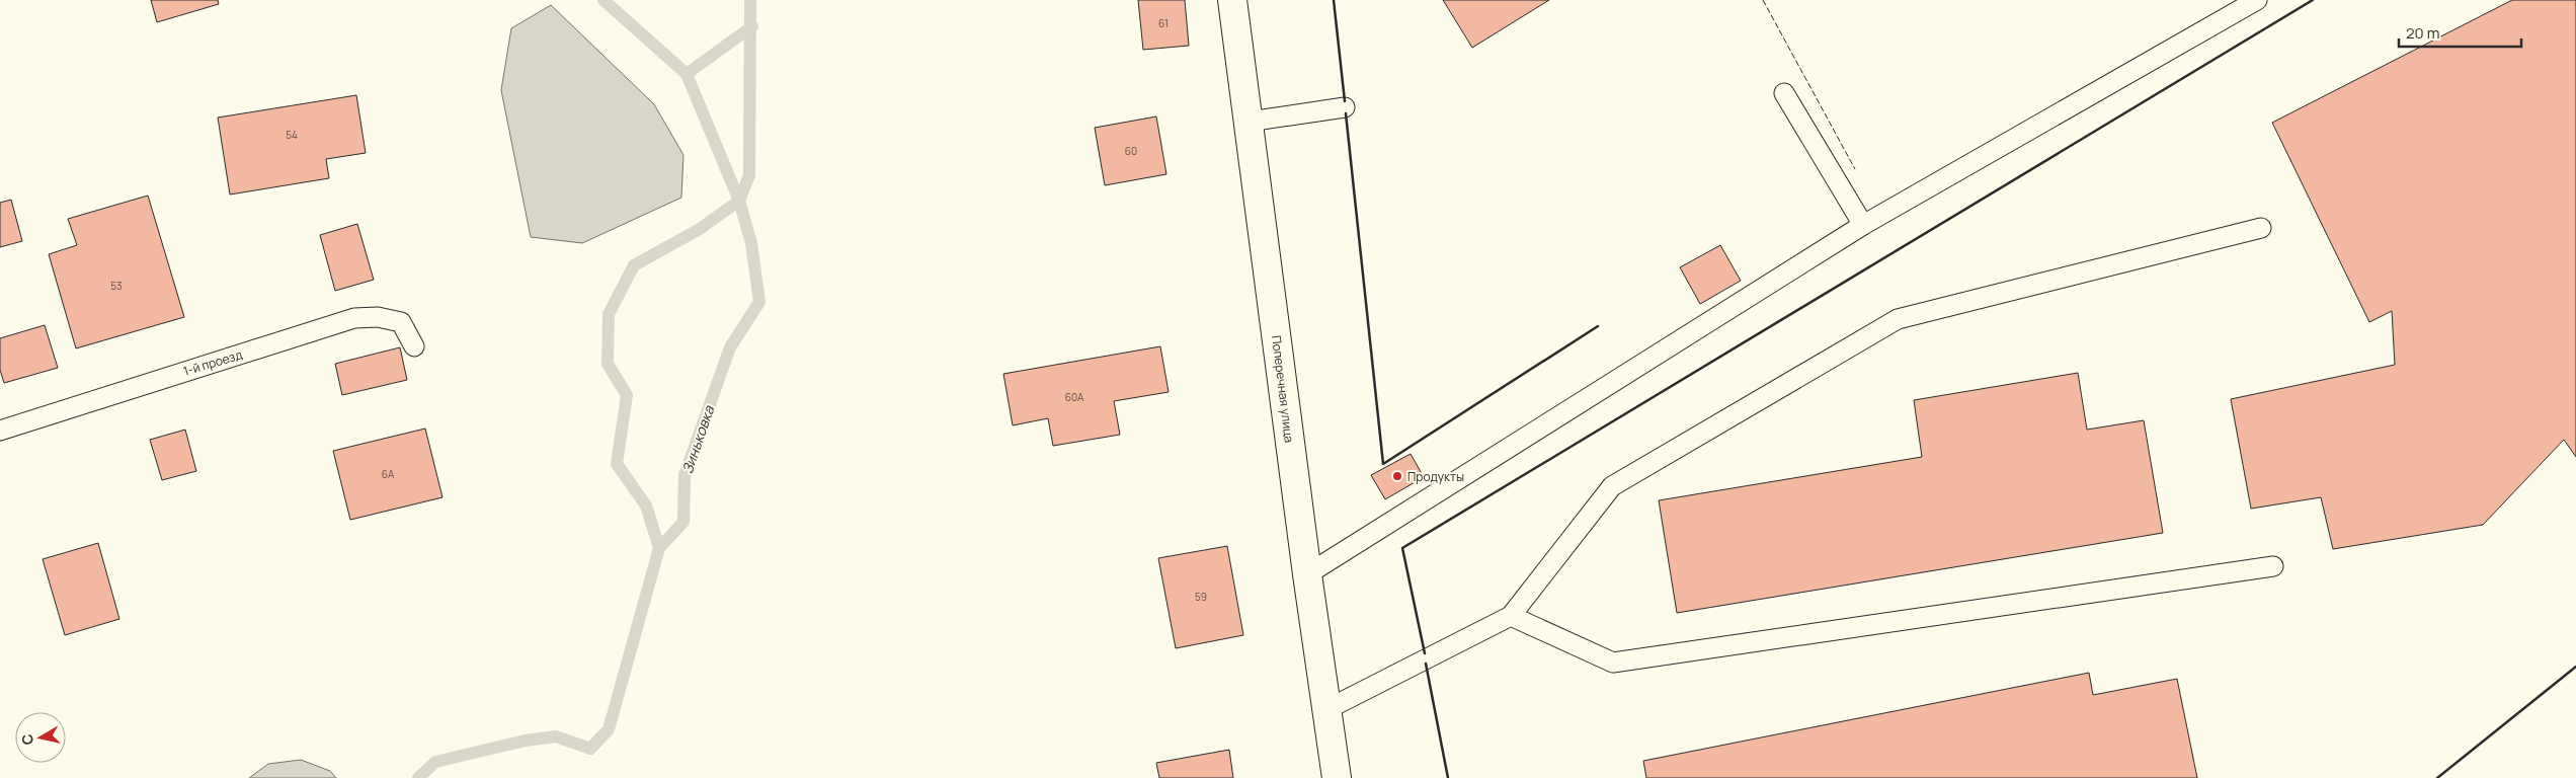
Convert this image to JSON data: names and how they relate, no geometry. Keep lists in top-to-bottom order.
{
  "streets": {
    "street": ["Поперечная улица"],
    "lane": ["1-й проезд"]
  },
  "water": ["Зиньковка"],
  "places": ["Продукты"],
  "house_numbers": [
    "61",
    "54",
    "60",
    "53",
    "60А",
    "6А",
    "59"
  ],
  "scale_bar": "20 m",
  "north": "left"
}
